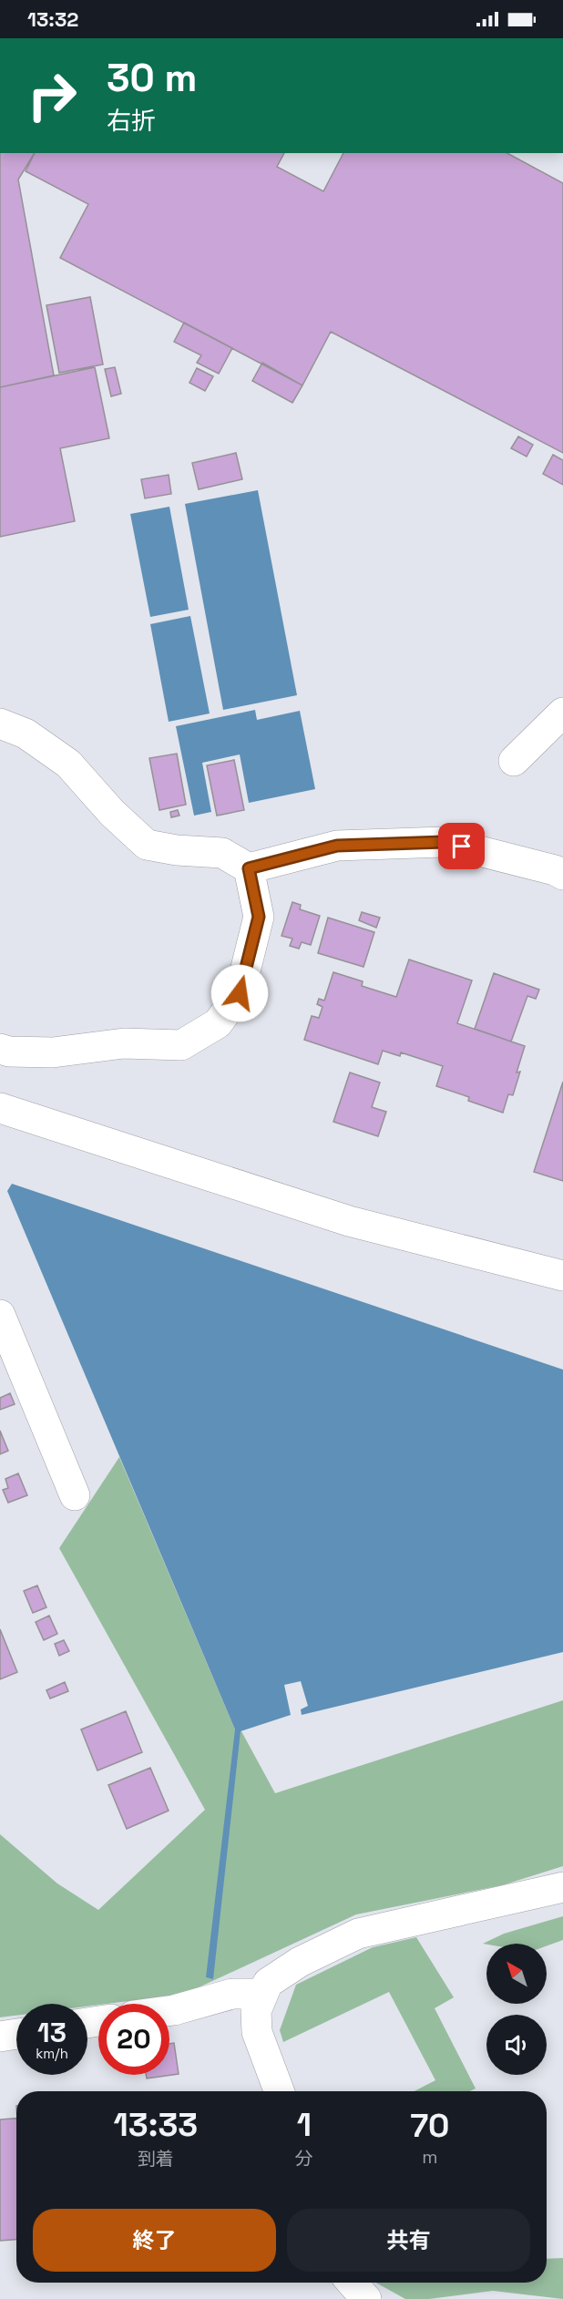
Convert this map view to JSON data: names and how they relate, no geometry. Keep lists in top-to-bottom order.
{
  "north": "top left",
  "page": {
    "status": "13:32",
    "turn": ["30 m", "右折"],
    "speed": "13 km/h",
    "limit": "20",
    "eta": [
      "13:33",
      "到着",
      "1",
      "分",
      "70",
      "m"
    ],
    "buttons": ["終了", "共有"]
  }
}
